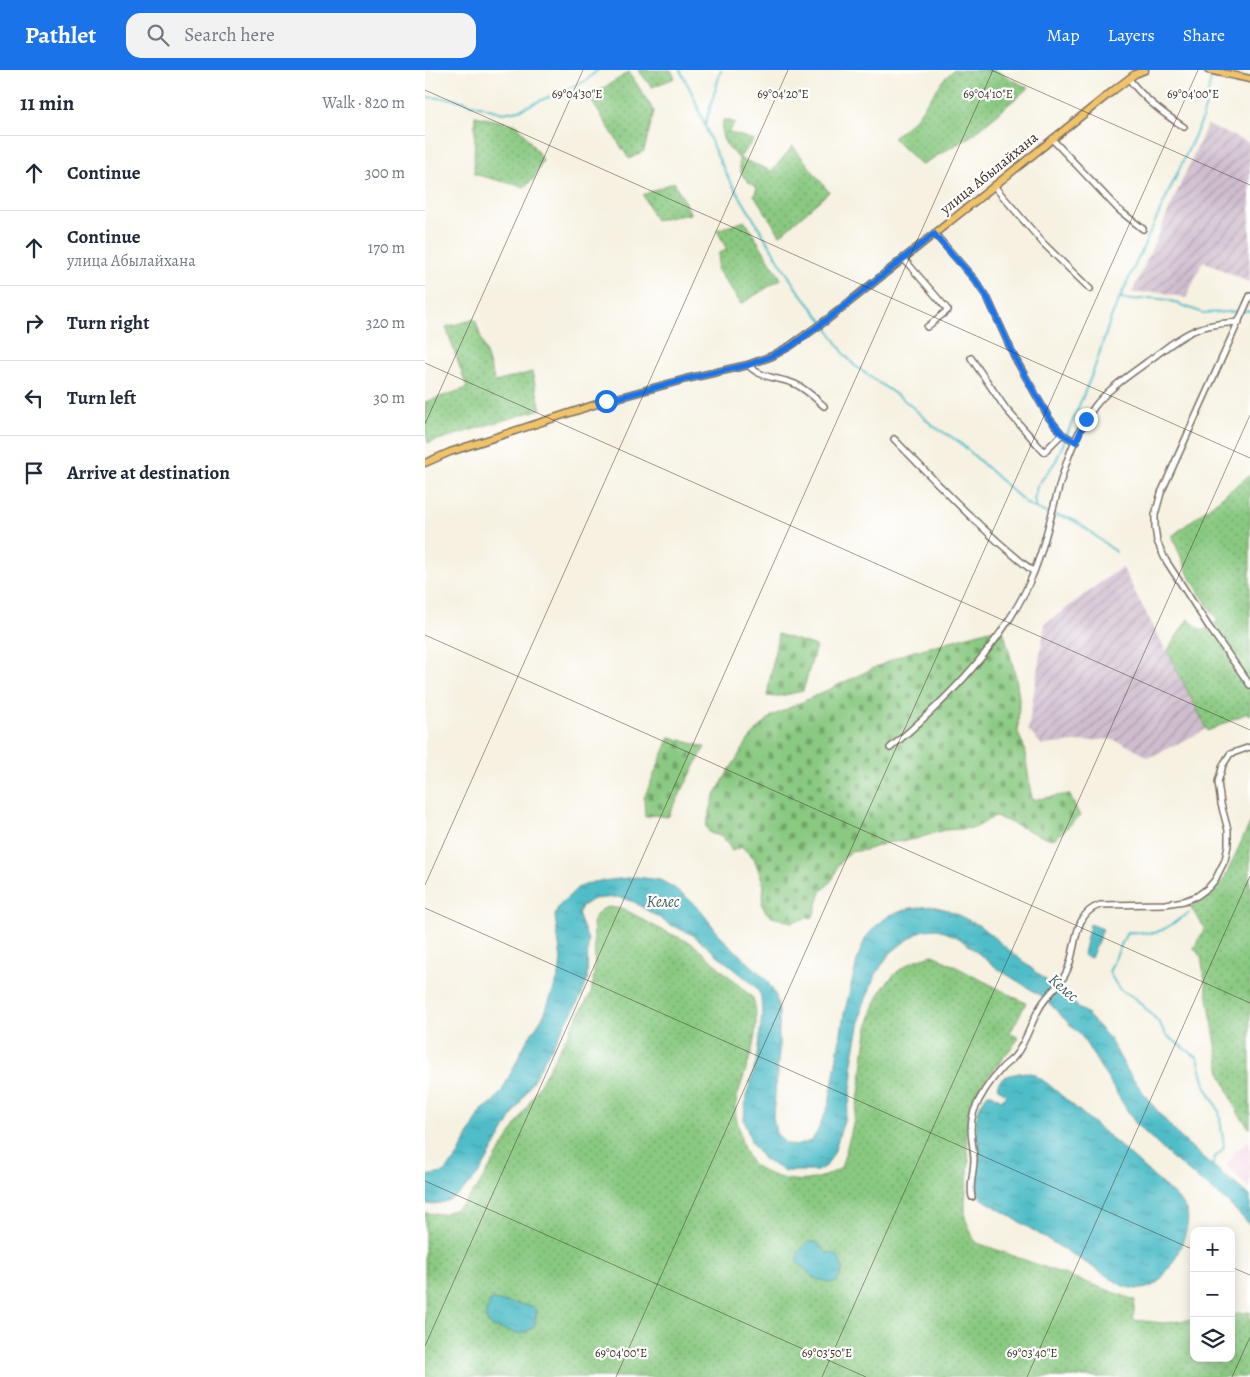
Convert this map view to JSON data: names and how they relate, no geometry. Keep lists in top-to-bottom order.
{
  "streets": {
    "main road": ["улица Абылайхана"]
  },
  "water": ["Келес"],
  "page": {
    "header": "Pathlet",
    "search": "Search here",
    "nav": ["Map", "Layers", "Share"],
    "heading": ["11 min", "Walk · 820 m"],
    "list": [
      ["Continue", "300 m"],
      ["Continue", "улица Абылайхана", "170 m"],
      ["Turn right", "320 m"],
      ["Turn left", "30 m"],
      "Arrive at destination"
    ],
    "map_buttons": ["+", "−"]
  },
  "coordinates": [
    "69°04'30\"E",
    "69°04'20\"E",
    "69°04'10\"E",
    "69°04'00\"E",
    "69°03'50\"E",
    "69°03'40\"E"
  ]
}
